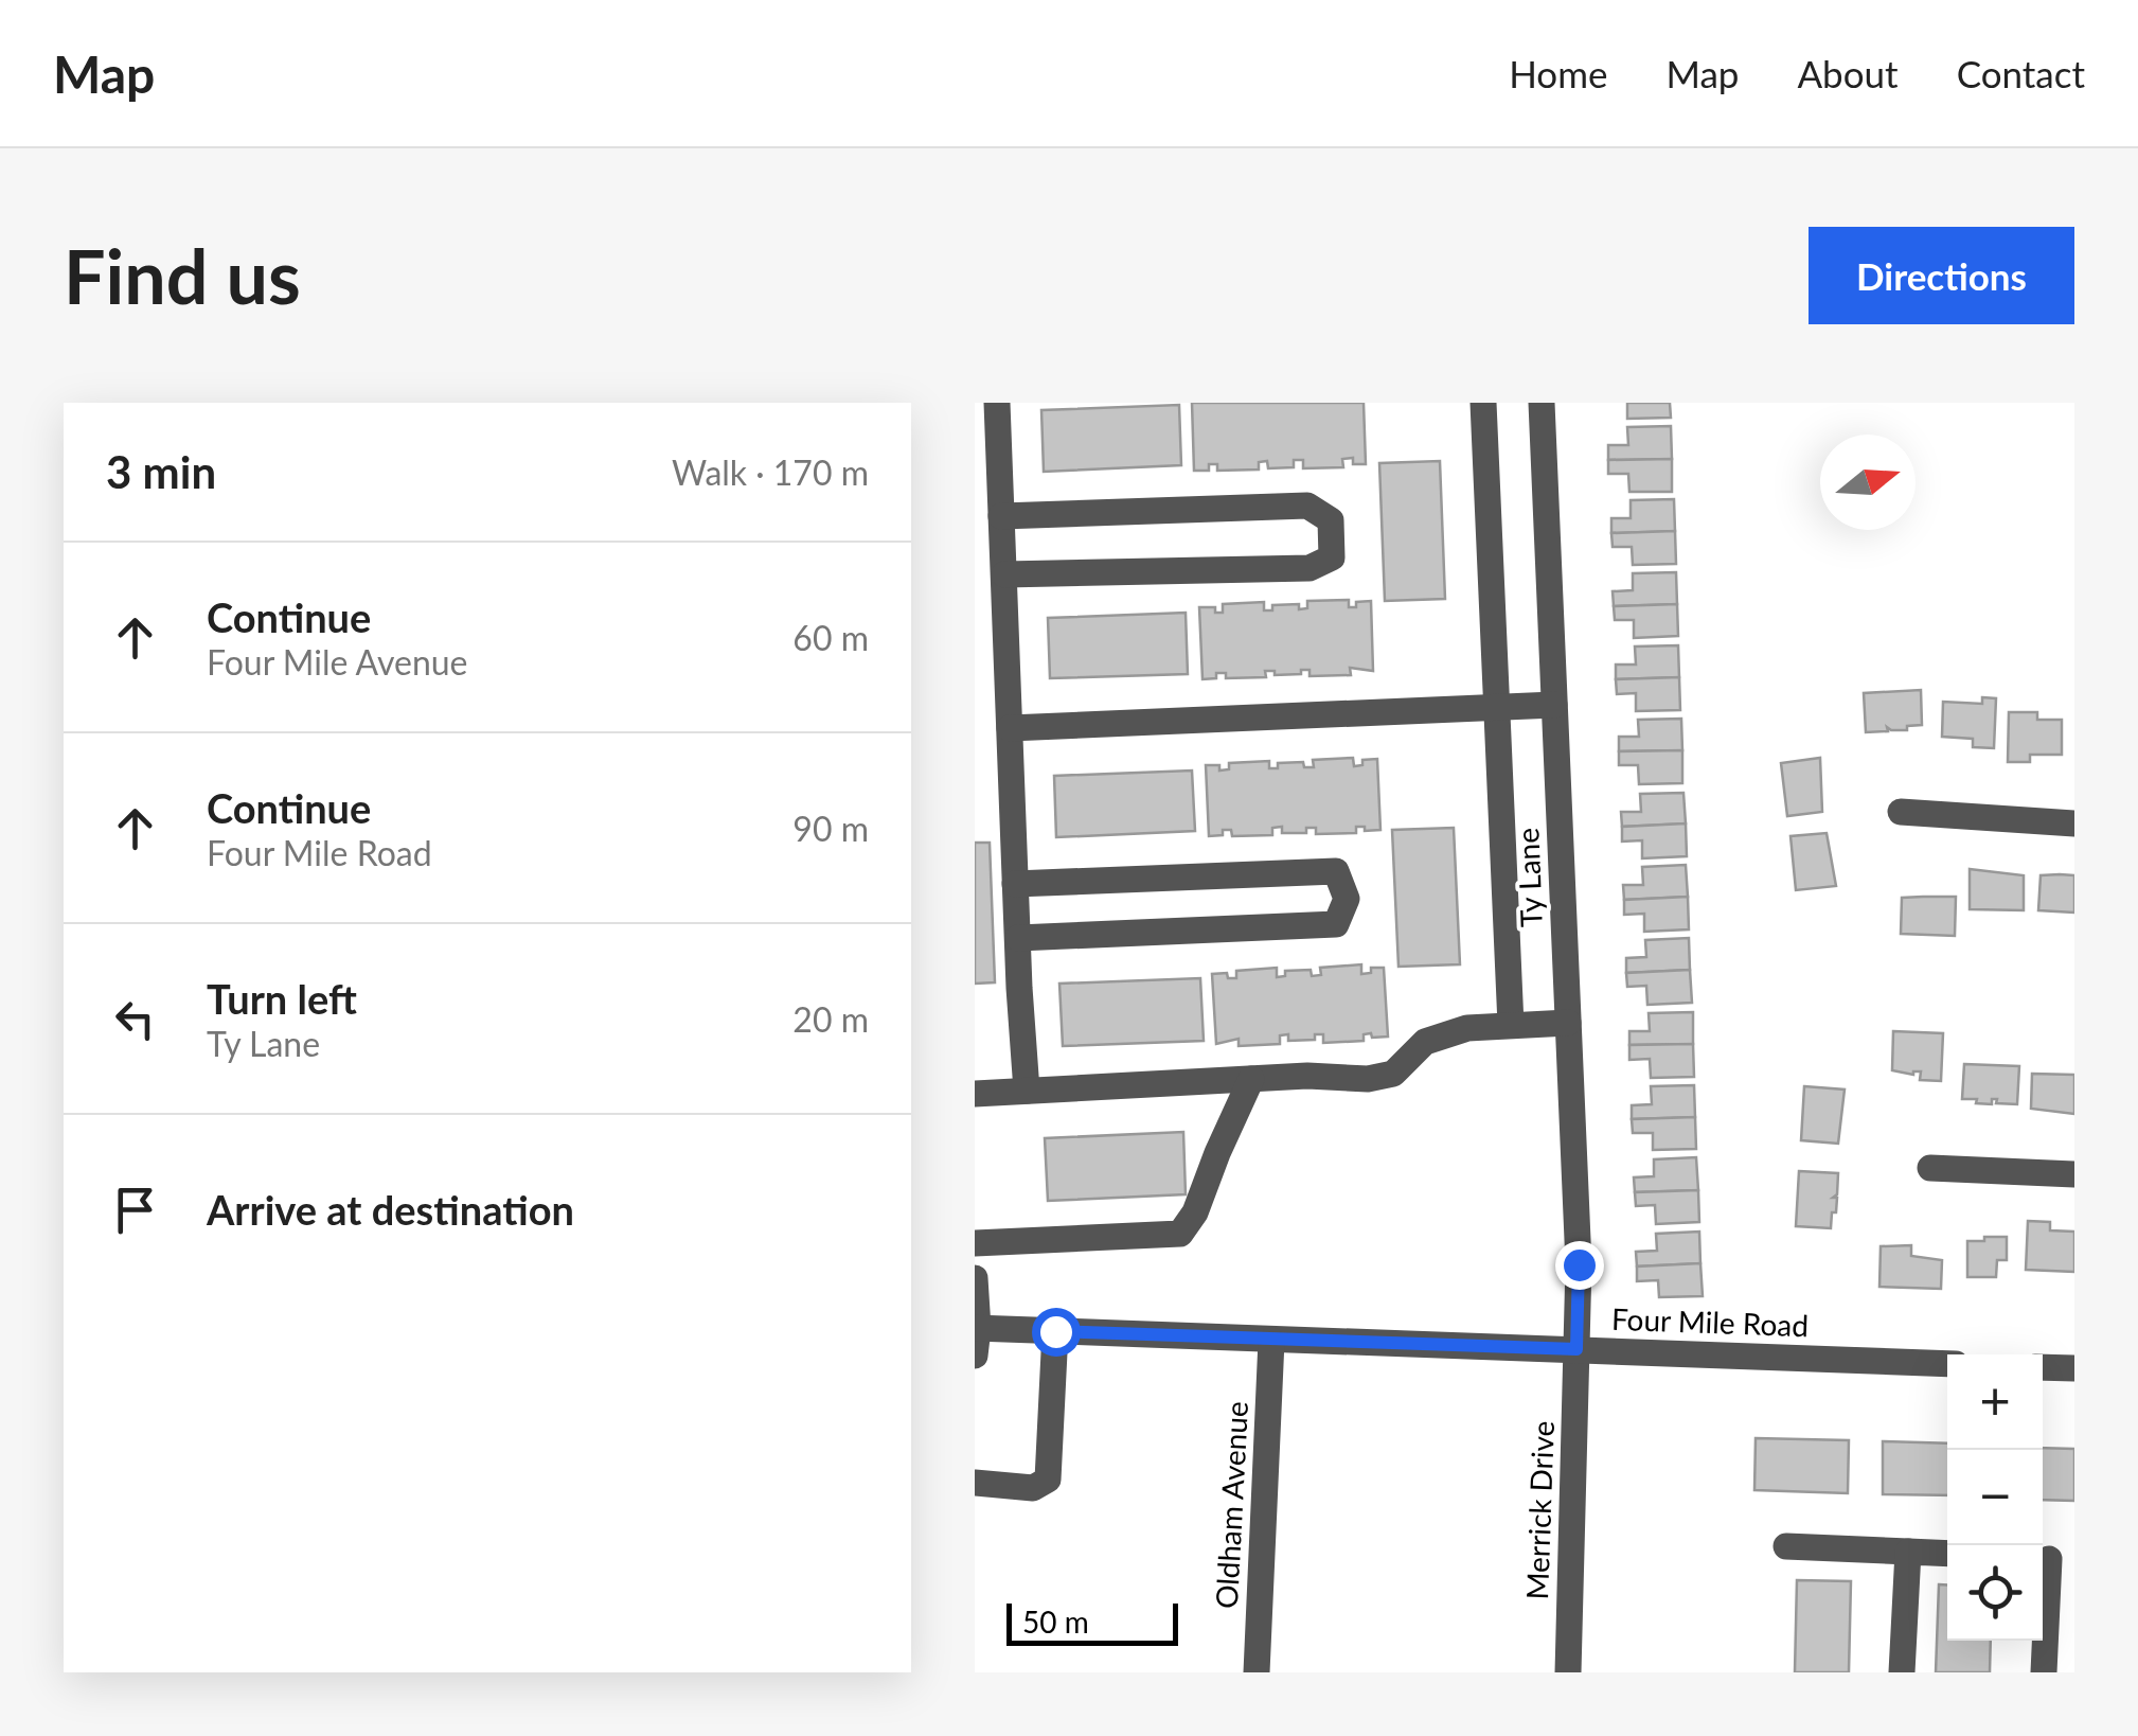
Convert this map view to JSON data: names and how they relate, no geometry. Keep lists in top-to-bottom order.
{
  "streets": {
    "street": [
      "Ty Lane",
      "Four Mile Road",
      "Oldham Avenue",
      "Merrick Drive"
    ]
  },
  "crossings": [
    ["Ty Lane", "Four Mile Road"],
    ["Ty Lane", "Merrick Drive"],
    ["Four Mile Road", "Oldham Avenue"],
    ["Four Mile Road", "Merrick Drive"]
  ],
  "scale_bar": "50 m",
  "north": "right",
  "page": {
    "header": "Map",
    "nav": [
      "Home",
      "Map",
      "About",
      "Contact"
    ],
    "buttons": "Directions",
    "title": "Find us",
    "heading": ["3 min", "Walk · 170 m"],
    "list": [
      ["Continue", "Four Mile Avenue", "60 m"],
      ["Continue", "Four Mile Road", "90 m"],
      ["Turn left", "Ty Lane", "20 m"],
      "Arrive at destination"
    ],
    "map_buttons": ["+", "−"],
    "scale": "50 m"
  }
}
